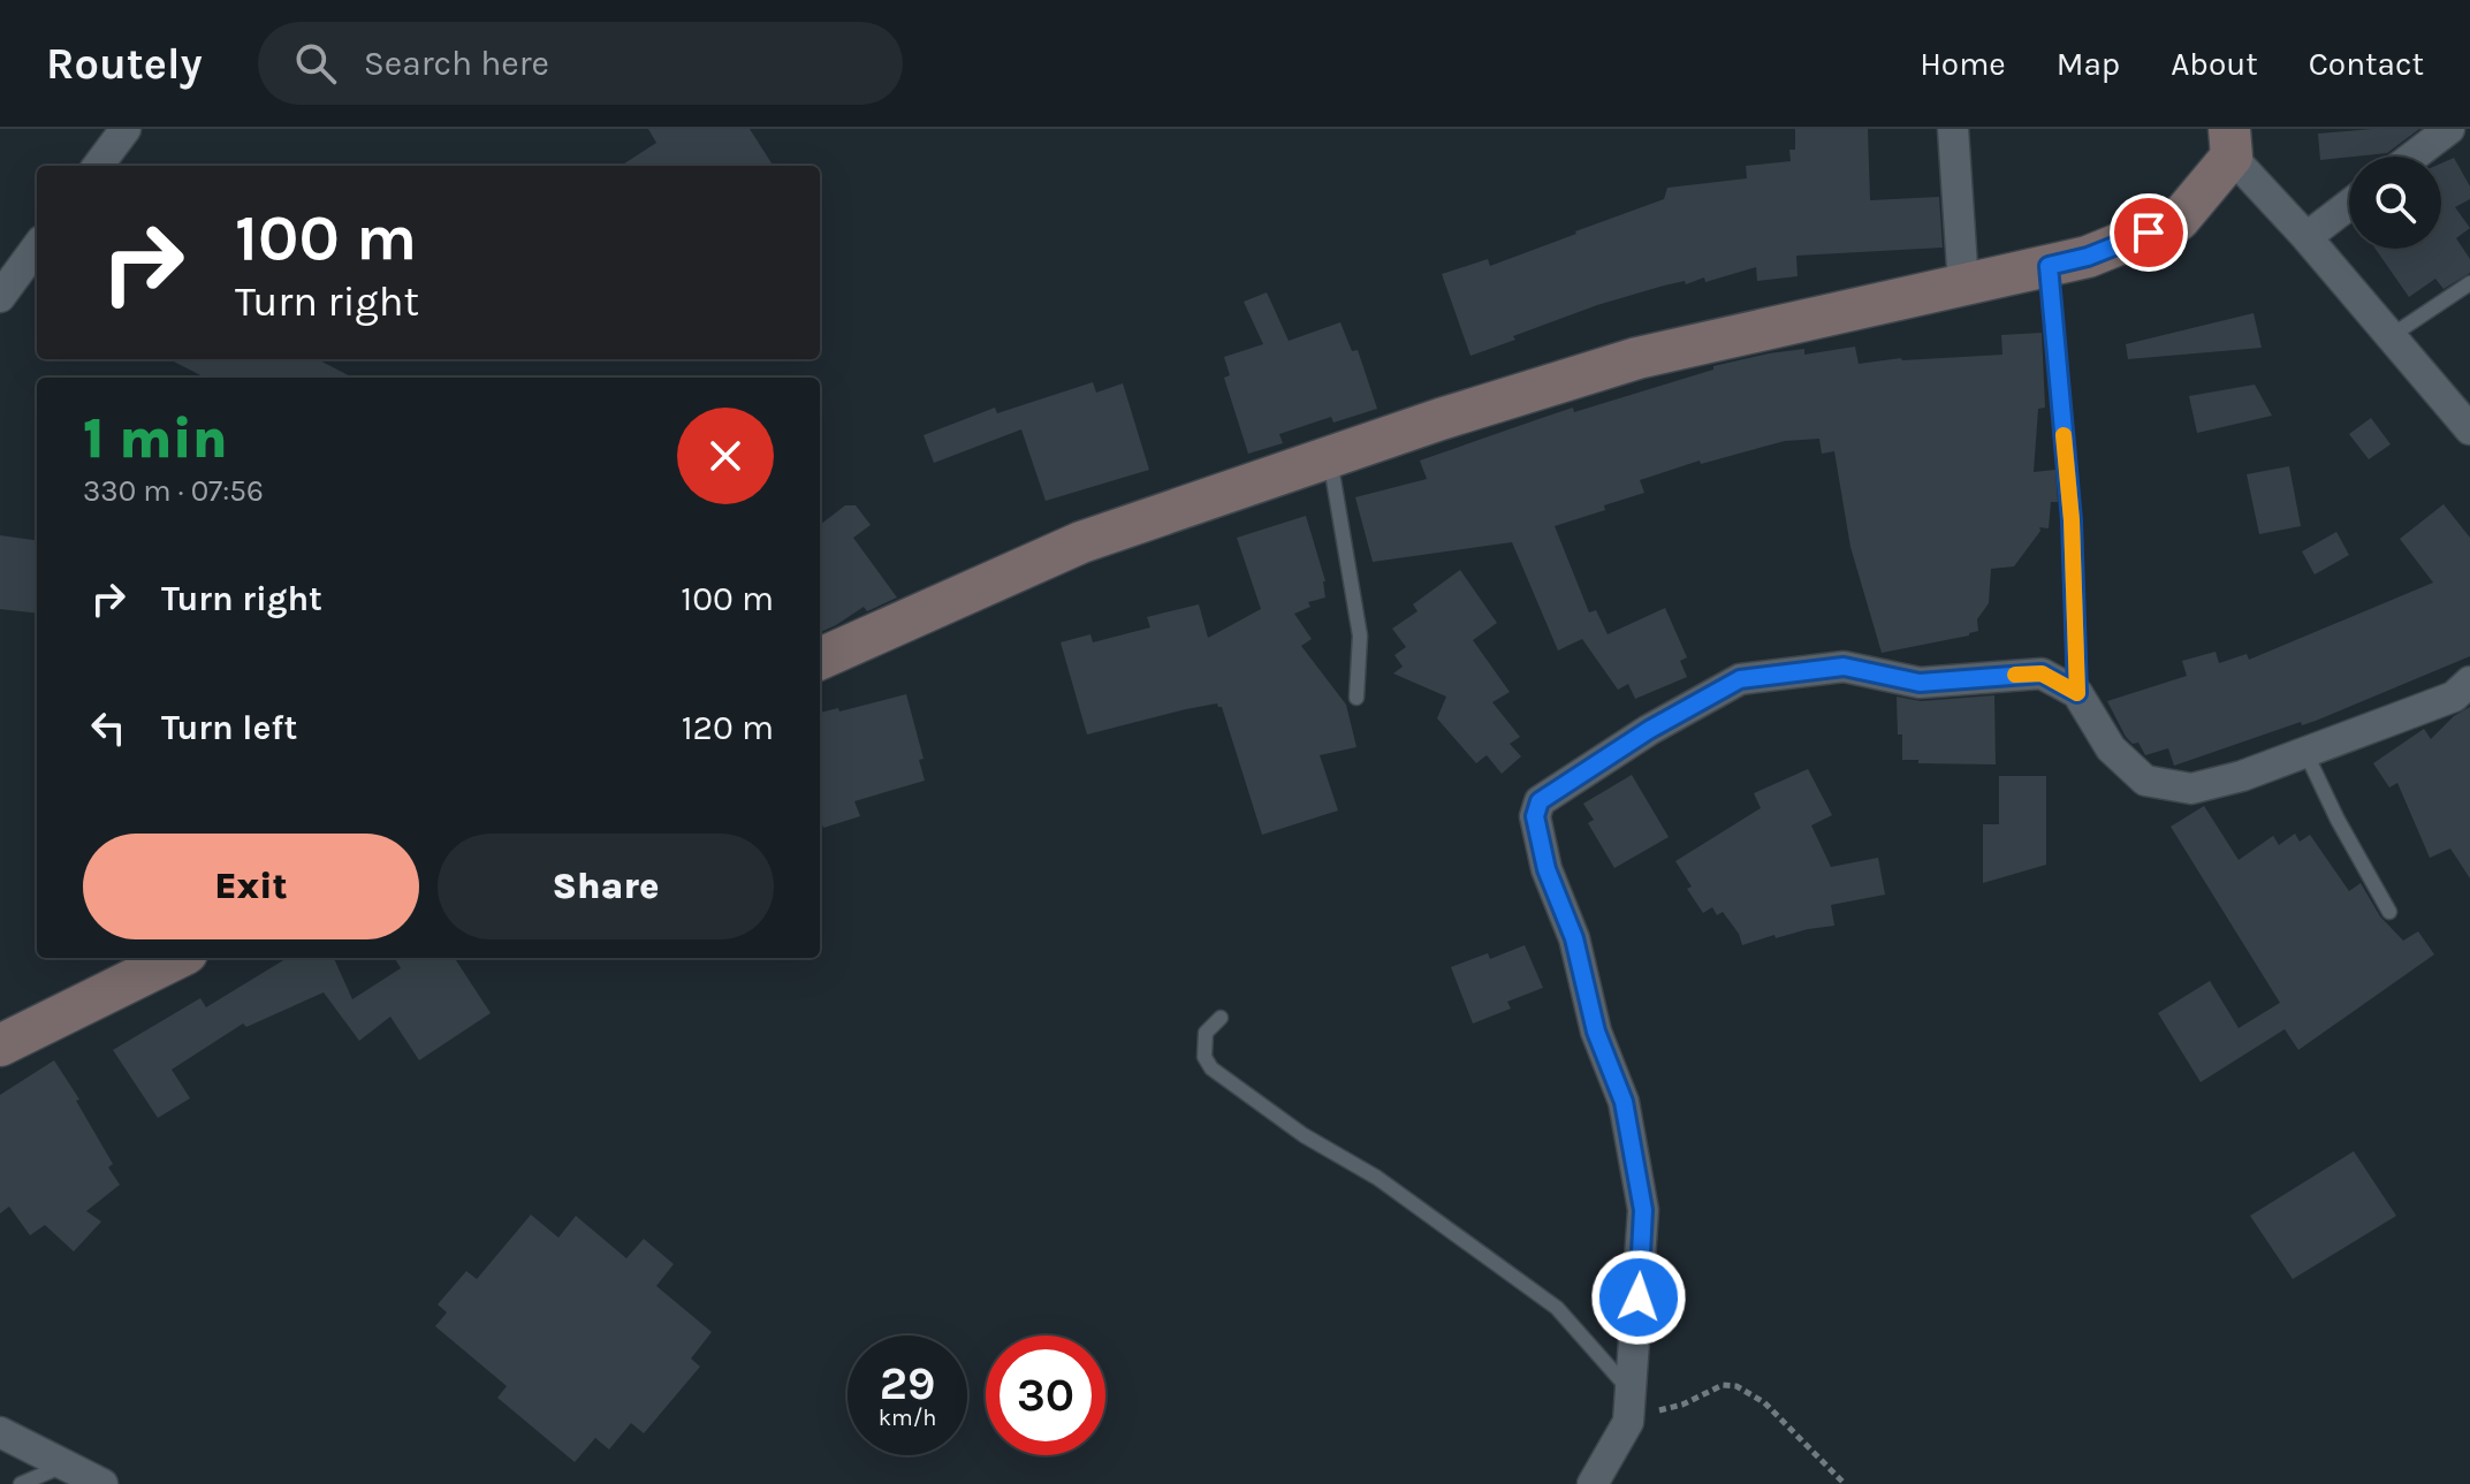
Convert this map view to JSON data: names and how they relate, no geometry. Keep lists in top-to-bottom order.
{
  "page": {
    "header": "Routely",
    "search": "Search here",
    "nav": [
      "Home",
      "Map",
      "About",
      "Contact"
    ],
    "turn": ["100 m", "Turn right"],
    "heading": ["1 min", "330 m · 07:56"],
    "list": [
      {
        "name": "Turn right",
        "value": "100 m"
      },
      {
        "name": "Turn left",
        "value": "120 m"
      }
    ],
    "buttons": ["Exit", "Share"],
    "speed": "29 km/h",
    "limit": "30"
  }
}
